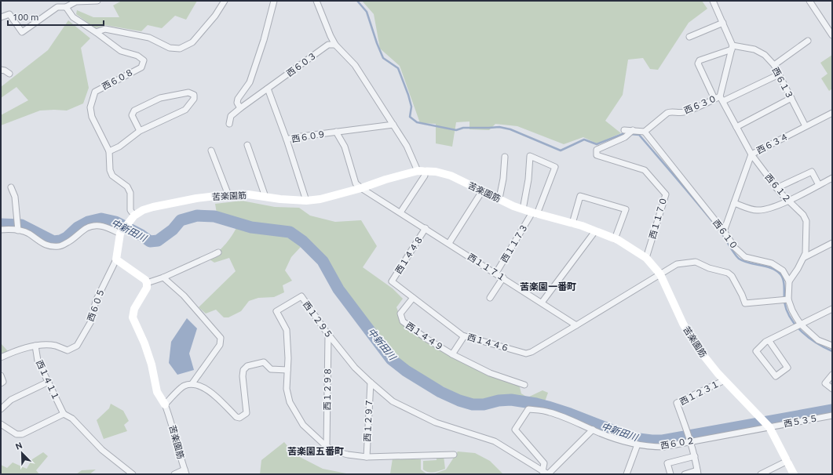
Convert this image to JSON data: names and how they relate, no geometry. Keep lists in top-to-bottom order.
{
  "streets": {
    "street": [
      "西６０３",
      "西６０８",
      "西６１３",
      "西６３０",
      "西６０９",
      "西６３４",
      "西６１２",
      "苦楽園筋",
      "西１１７０",
      "西６１０",
      "西１１７３",
      "西１４４８",
      "西１１７１",
      "西６０５",
      "西１２９５",
      "西１４４９",
      "西１４４６",
      "西１４１１",
      "西１２９８",
      "西１２３１",
      "西１２９７",
      "西５３５",
      "西６０２"
    ]
  },
  "crossings": [
    ["西６０８", "苦楽園筋"],
    ["西６１３", "西６３０"],
    ["西６１３", "西６３４"],
    ["西６１３", "西６１２"],
    ["西６３０", "西６１２"],
    ["西６３０", "西６１０"],
    ["西６０９", "苦楽園筋"],
    ["西６３４", "西６１２"],
    ["西６３４", "西６１０"],
    ["西６１２", "西６１０"],
    ["苦楽園筋", "西１１７０"],
    ["苦楽園筋", "西１１７３"],
    ["苦楽園筋", "西１１７１"],
    ["苦楽園筋", "西１２３１"],
    ["苦楽園筋", "西５３５"],
    ["苦楽園筋", "西６０２"],
    ["西１１７３", "西１１７１"],
    ["西１４４８", "西１１７１"],
    ["西１４４８", "西１４４６"],
    ["西１１７１", "西１４４６"],
    ["西６０５", "西１４１１"],
    ["西１２９５", "西１２９８"],
    ["西１２９５", "西１２９７"],
    ["西１２９５", "西６０２"],
    ["西１４４９", "西１４４６"],
    ["西１２３１", "西６０２"],
    ["西５３５", "西６０２"]
  ],
  "districts": ["苦楽園一番町", "苦楽園五番町"],
  "water": ["中新田川"],
  "scale_bar": "100 m",
  "north": "top left"
}
